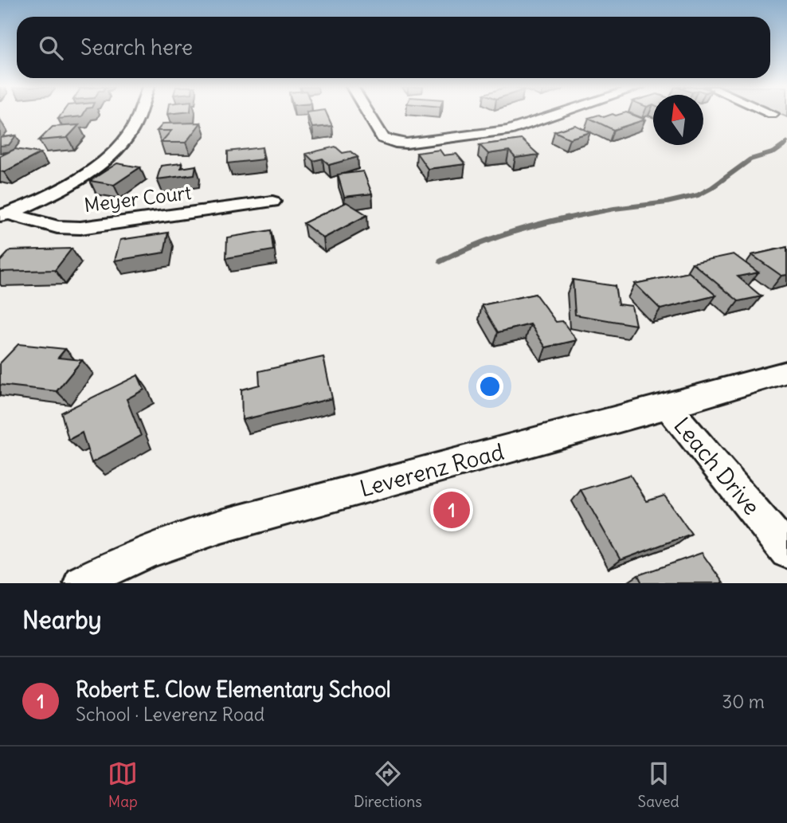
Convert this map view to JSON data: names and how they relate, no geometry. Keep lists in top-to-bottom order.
{
  "streets": {
    "street": ["Meyer Court", "Leach Drive", "Leverenz Road"]
  },
  "crossings": [
    ["Leach Drive", "Leverenz Road"]
  ],
  "north": "top",
  "page": {
    "search": "Search here",
    "pins": "1",
    "heading": "Nearby",
    "list": [
      {
        "mark": "1",
        "name": "Robert E. Clow Elementary School",
        "note": "School · Leverenz Road",
        "value": "30 m"
      }
    ],
    "nav": ["Map", "Directions", "Saved"]
  }
}
